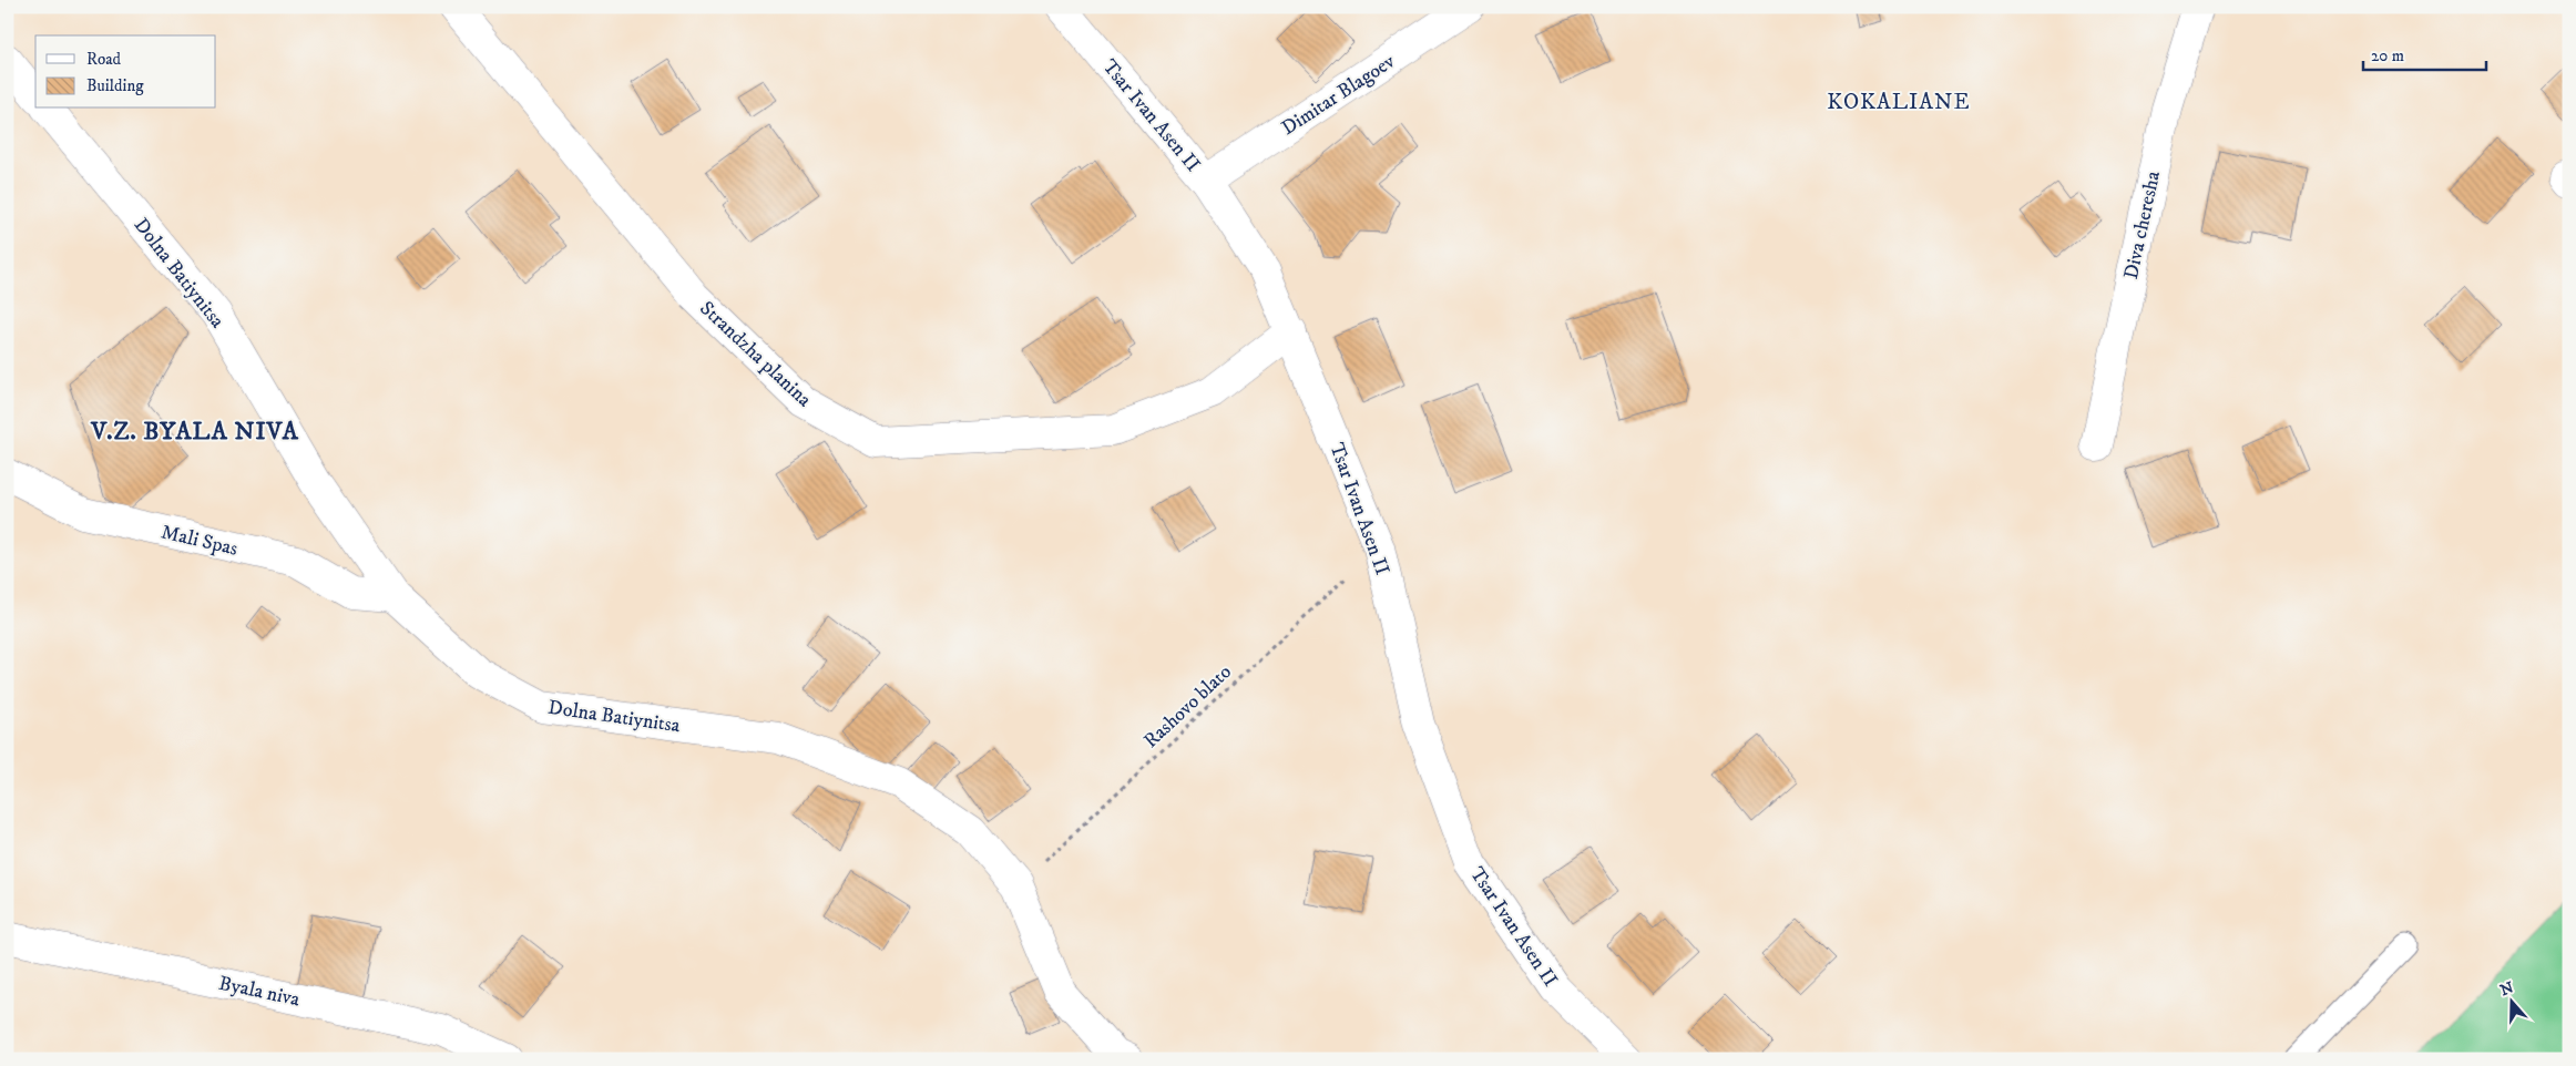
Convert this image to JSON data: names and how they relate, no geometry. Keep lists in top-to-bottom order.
{
  "streets": {
    "street": [
      "Dimitar Blagoev",
      "Tsar Ivan Asen II",
      "Diva cheresha",
      "Dolna Batiynitsa",
      "Strandzha planina",
      "Mali Spas",
      "Byala niva"
    ],
    "path": ["Rashovo blato"]
  },
  "crossings": [
    ["Dimitar Blagoev", "Tsar Ivan Asen II"],
    ["Tsar Ivan Asen II", "Strandzha planina"],
    ["Tsar Ivan Asen II", "Rashovo blato"],
    ["Dolna Batiynitsa", "Mali Spas"],
    ["Dolna Batiynitsa", "Rashovo blato"]
  ],
  "districts": ["KOKALIANE", "V.Z. BYALA NIVA"],
  "legend": ["Road", "Building"],
  "scale_bar": "20 m",
  "north": "top"
}
